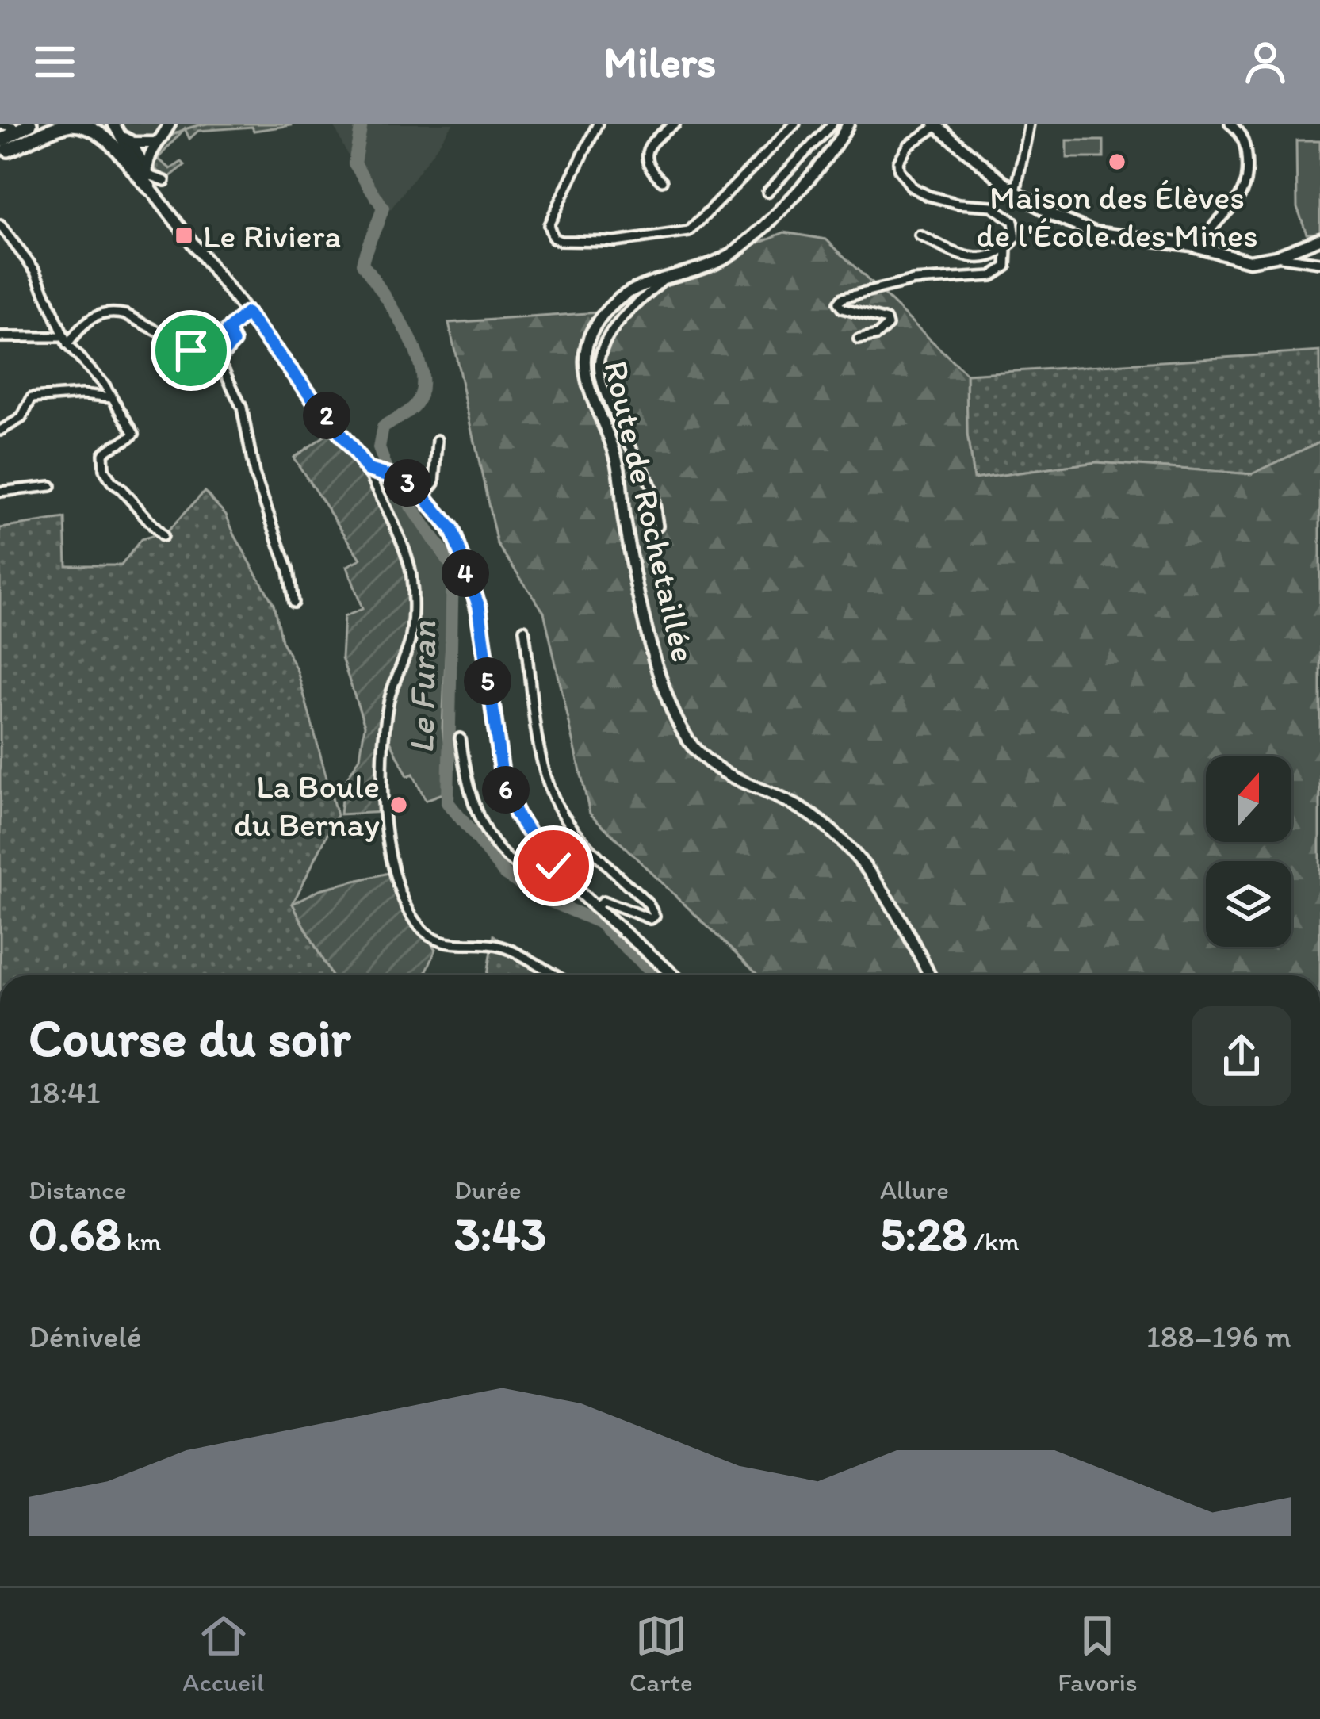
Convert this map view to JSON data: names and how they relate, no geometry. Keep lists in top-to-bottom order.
{
  "streets": {
    "street": ["Route de Rochetaillée"]
  },
  "water": ["Le Furan"],
  "places": {
    "other": ["Maison des Élèves de l'École des Mines", "La Boule du Bernay"],
    "transit": ["Le Riviera"]
  },
  "north": "top",
  "page": {
    "header": "Milers",
    "pins": [
      "2",
      "3",
      "4",
      "5",
      "6"
    ],
    "heading": ["Course du soir", "18:41"],
    "stats": [
      ["Distance", "0.68 km"],
      ["Durée", "3:43"],
      ["Allure", "5:28 /km"]
    ],
    "chart": ["Dénivelé", "188–196 m"],
    "tabs": ["Accueil", "Carte", "Favoris"]
  }
}
